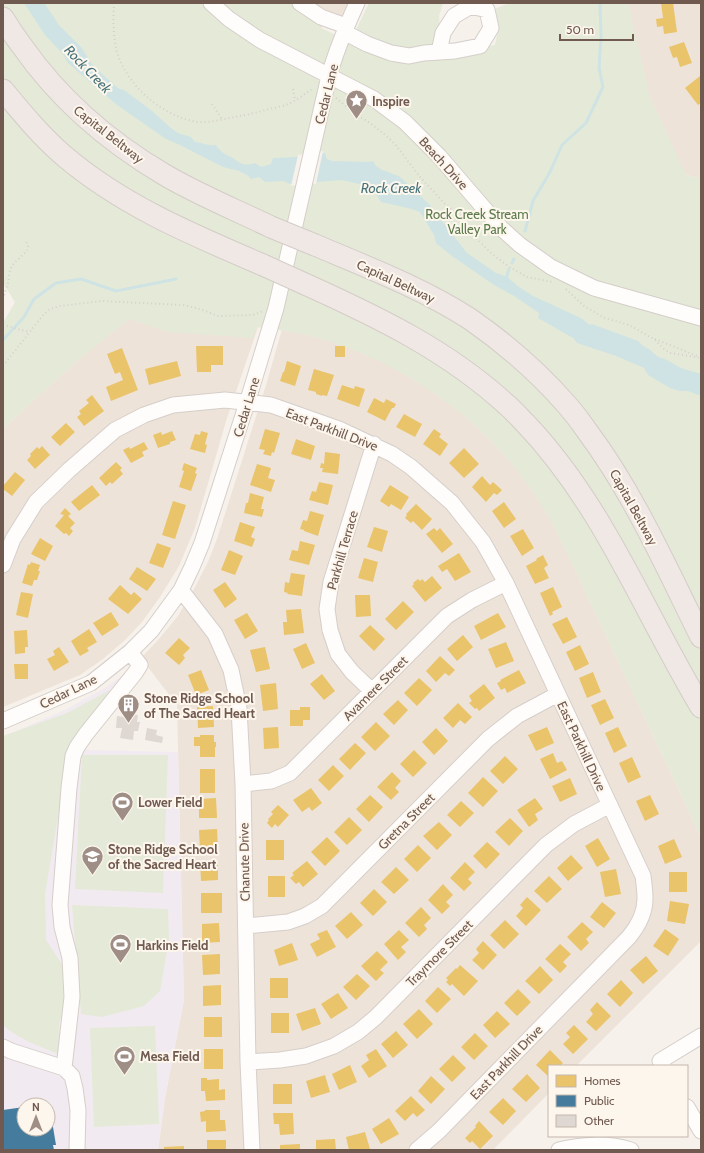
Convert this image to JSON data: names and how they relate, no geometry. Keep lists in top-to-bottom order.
{
  "streets": {
    "highway": ["Capital Beltway"],
    "street": [
      "Cedar Lane",
      "Beach Drive",
      "East Parkhill Drive",
      "Parkhill Terrace",
      "Avamere Street",
      "Gretna Street",
      "Chanute Drive",
      "Traymore Street"
    ]
  },
  "crossings": [
    ["Cedar Lane", "Beach Drive"],
    ["Cedar Lane", "East Parkhill Drive"],
    ["Cedar Lane", "Chanute Drive"],
    ["East Parkhill Drive", "Parkhill Terrace"],
    ["East Parkhill Drive", "Avamere Street"],
    ["East Parkhill Drive", "Gretna Street"],
    ["East Parkhill Drive", "Traymore Street"],
    ["Parkhill Terrace", "Avamere Street"],
    ["Avamere Street", "Chanute Drive"],
    ["Gretna Street", "Chanute Drive"],
    ["Chanute Drive", "Traymore Street"]
  ],
  "water": ["Rock Creek"],
  "parks": ["Rock Creek Stream Valley Park"],
  "places": {
    "place": ["Inspire"],
    "building": ["Stone Ridge School of The Sacred Heart"],
    "sports": ["Lower Field", "Harkins Field", "Mesa Field"],
    "school or university": ["Stone Ridge School of the Sacred Heart"]
  },
  "legend": ["Homes", "Public", "Other"],
  "scale_bar": "50 m",
  "north": "top"
}
